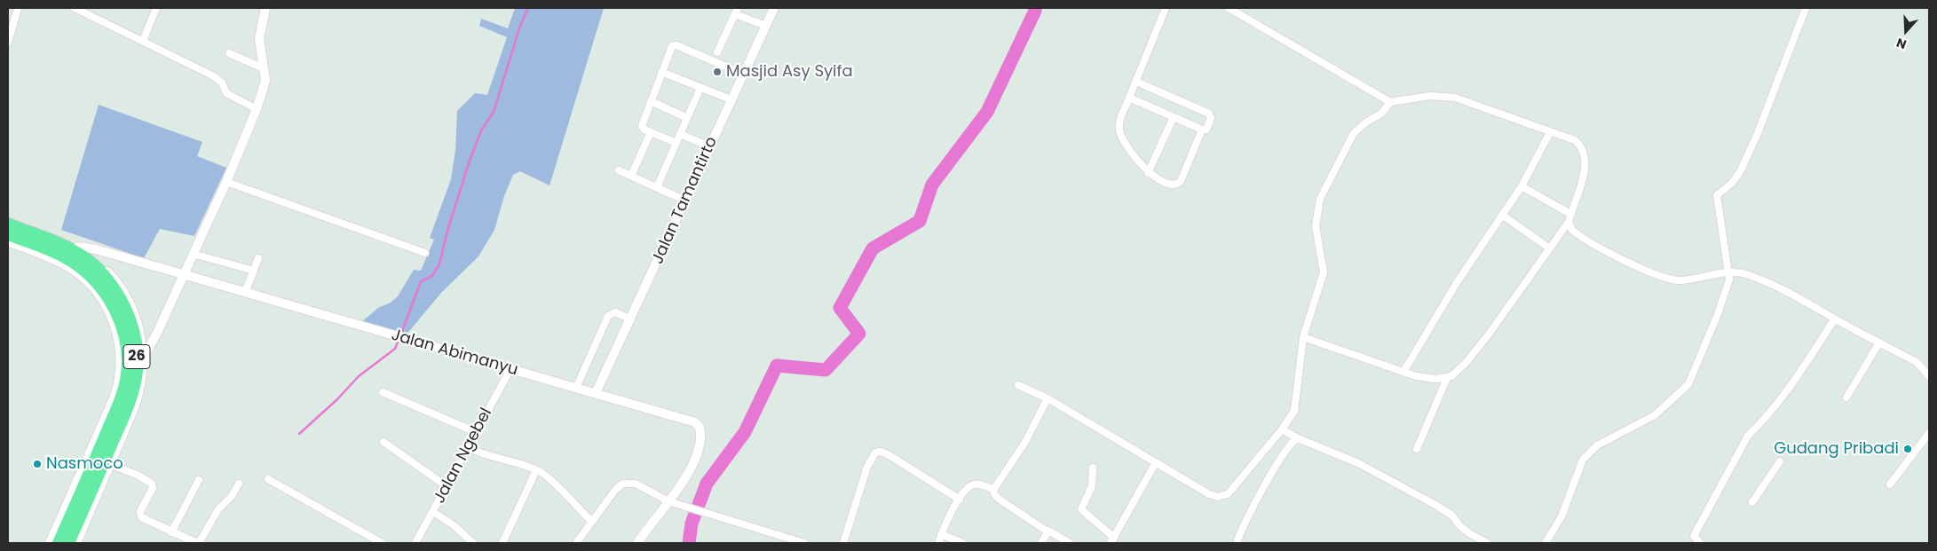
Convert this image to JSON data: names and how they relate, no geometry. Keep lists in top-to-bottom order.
{
  "streets": {
    "highway": ["26"],
    "street": ["Jalan Tamantirto", "Jalan Abimanyu", "Jalan Ngebel"]
  },
  "crossings": [
    ["Jalan Tamantirto", "Jalan Abimanyu"],
    ["Jalan Abimanyu", "Jalan Ngebel"]
  ],
  "places": ["Masjid Asy Syifa", "Gudang Pribadi", "Nasmoco"],
  "north": "bottom"
}
